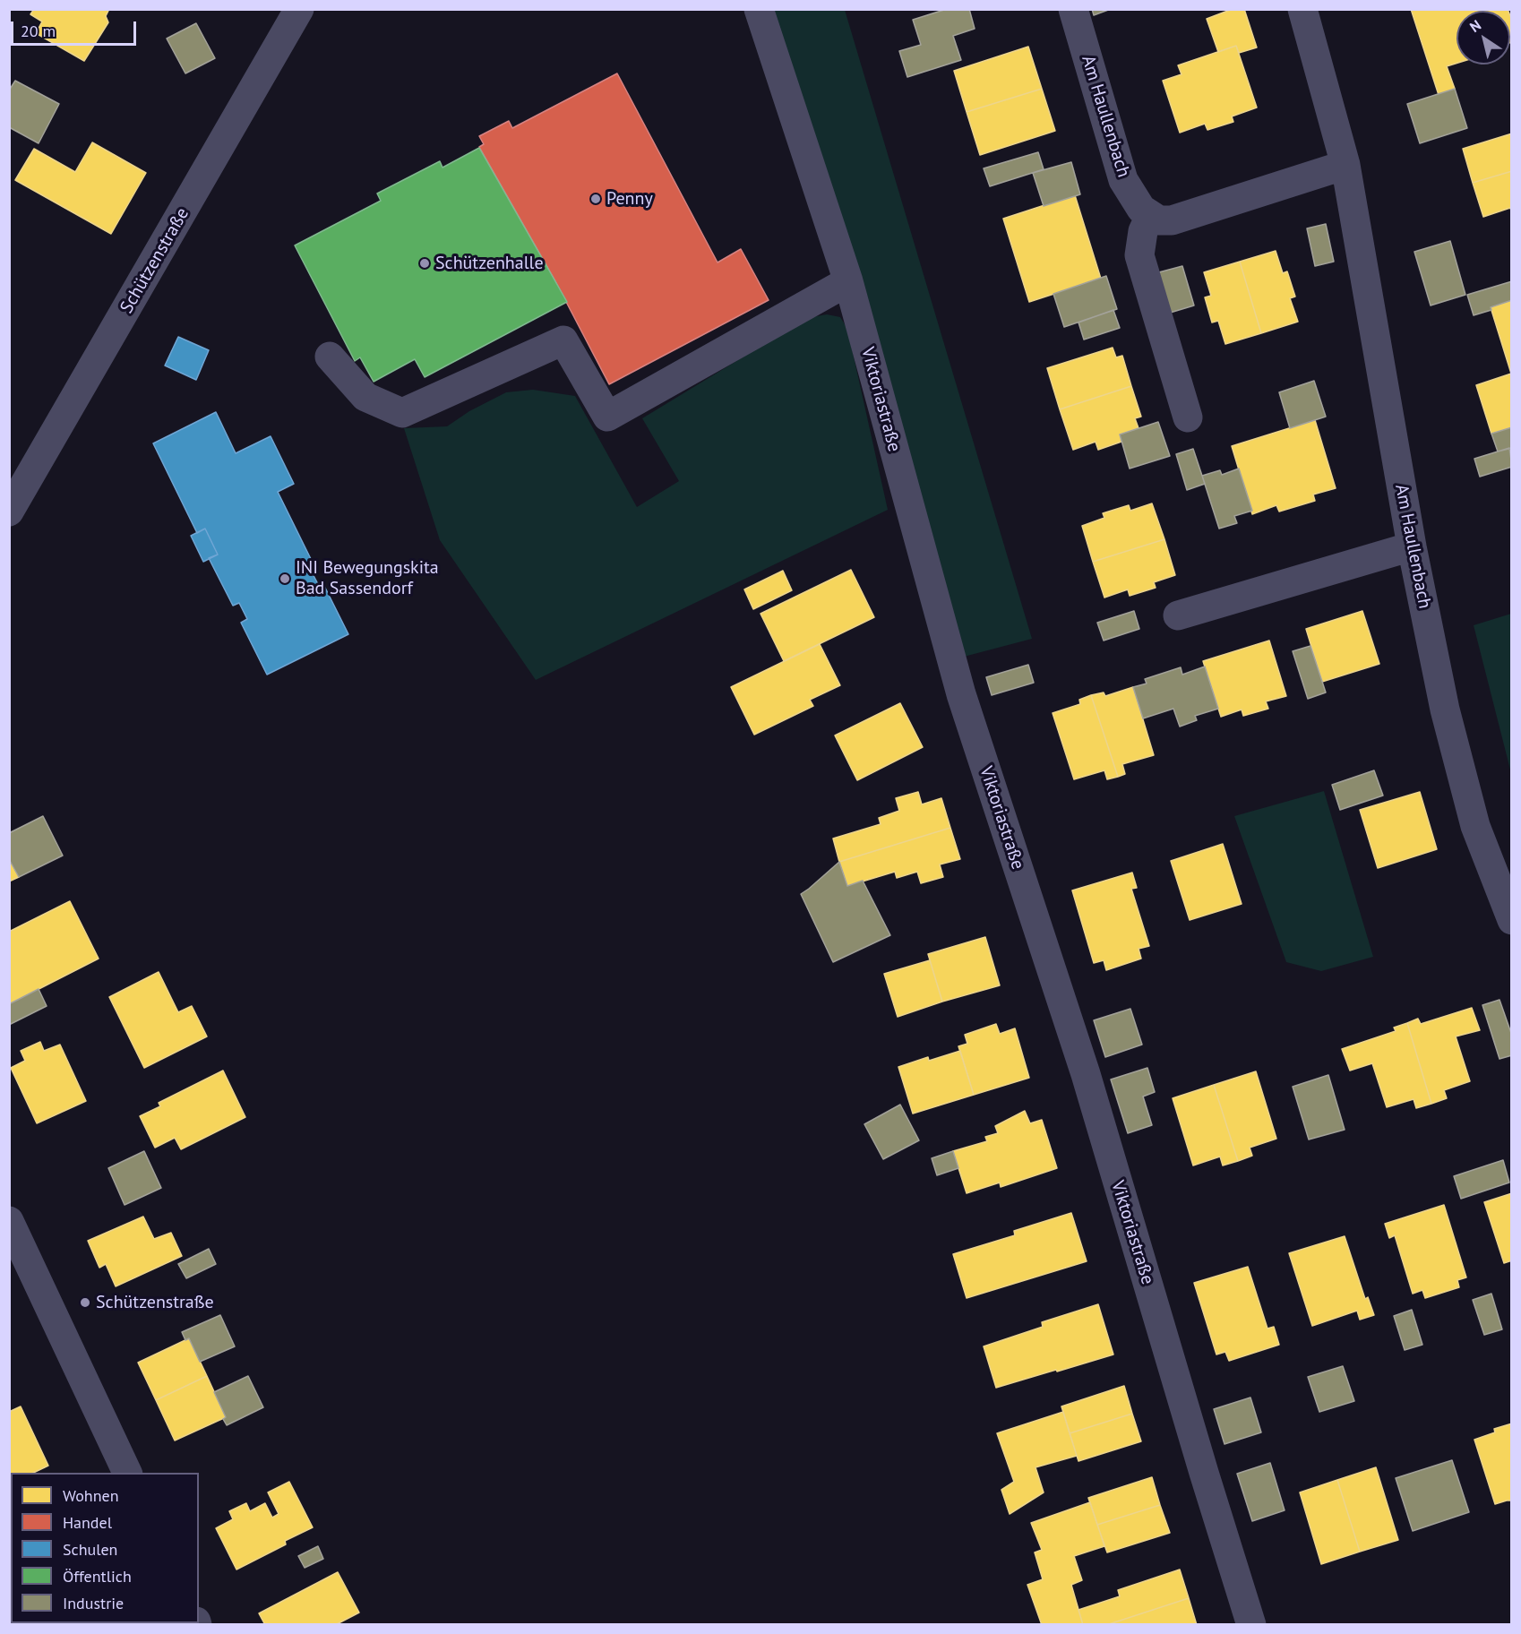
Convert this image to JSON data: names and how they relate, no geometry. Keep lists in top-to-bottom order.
{
  "streets": {
    "street": ["Am Haullenbach", "Schützenstraße", "Viktoriastraße"]
  },
  "places": [
    "Penny",
    "Schützenhalle",
    "INI Bewegungskita Bad Sassendorf",
    "Schützenstraße"
  ],
  "legend": [
    "Wohnen",
    "Handel",
    "Schulen",
    "Öffentlich",
    "Industrie"
  ],
  "scale_bar": "20 m",
  "north": "top left"
}
